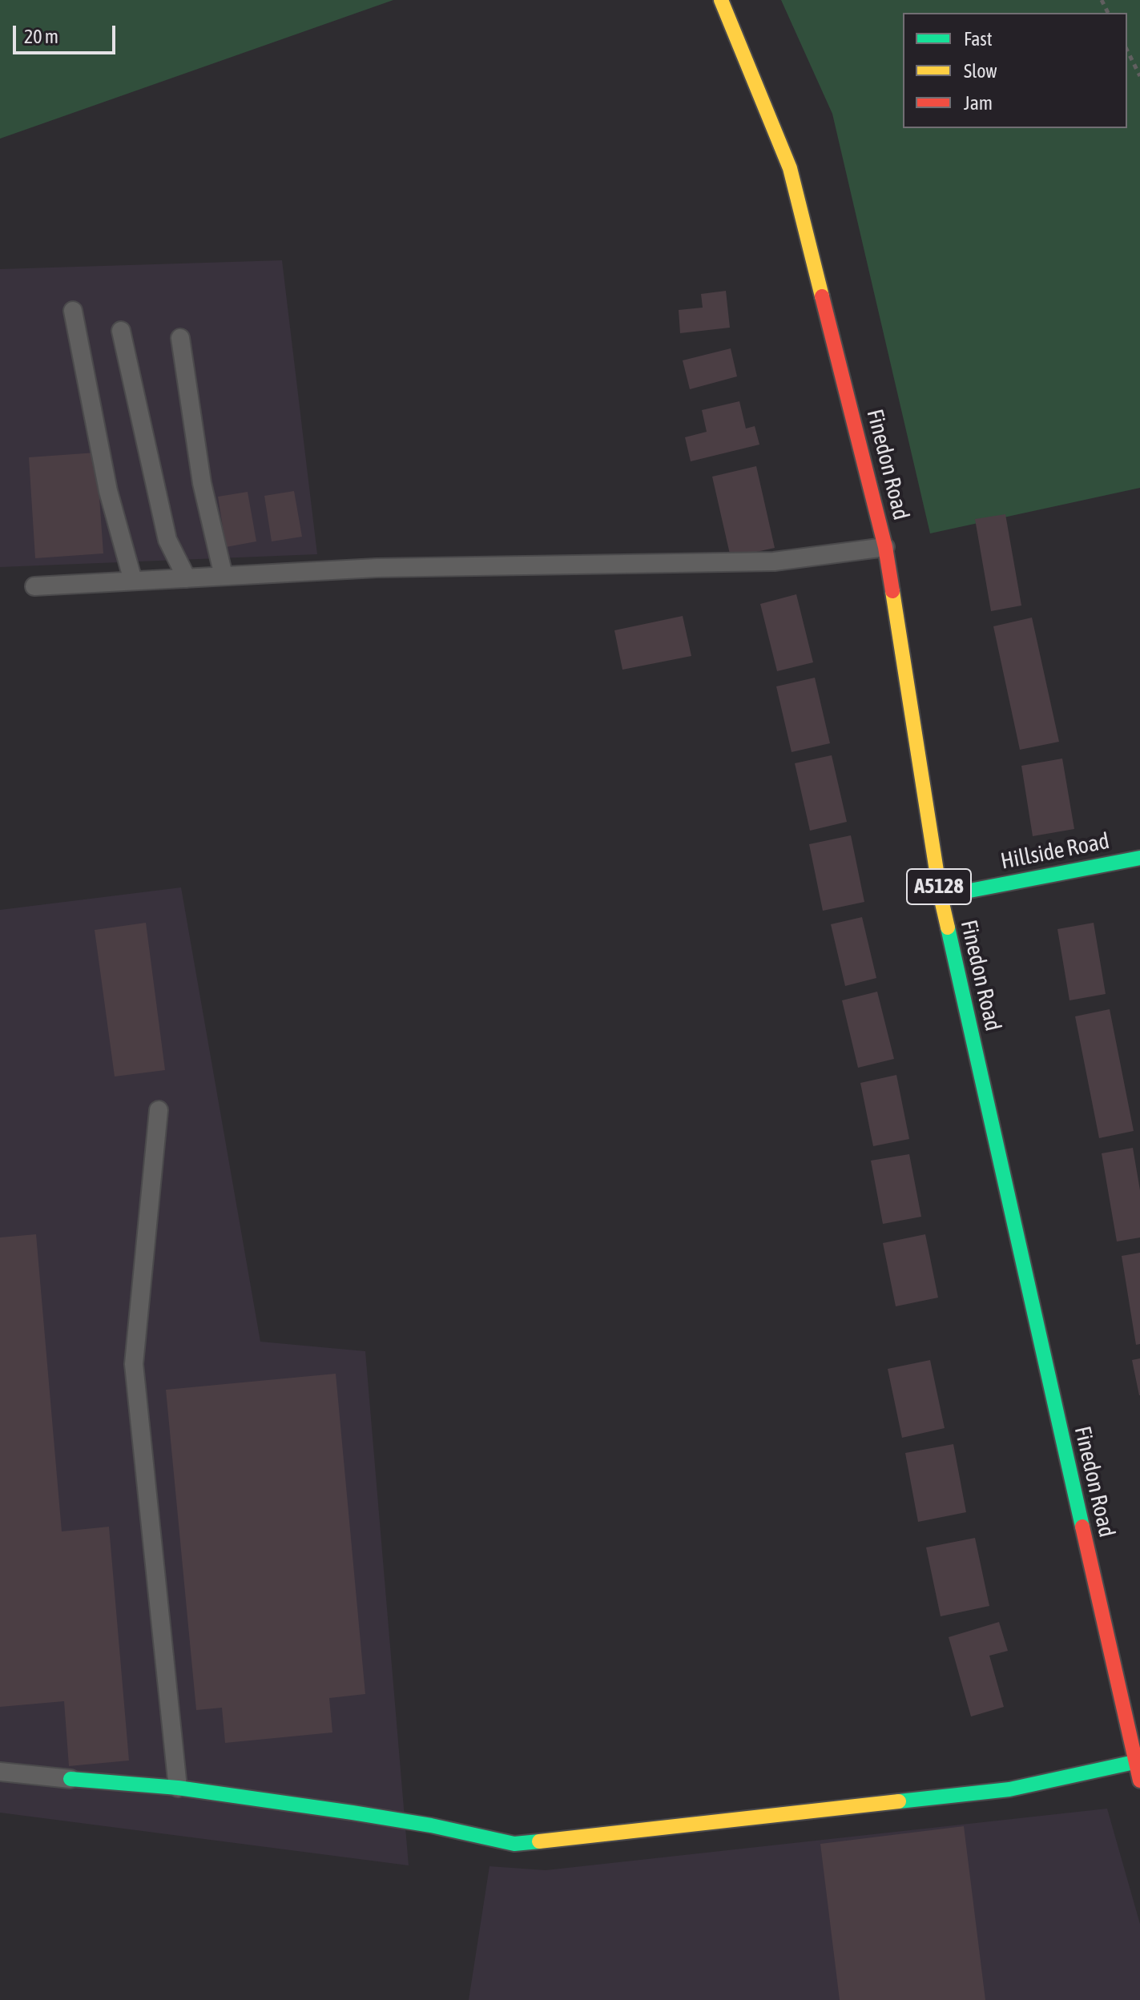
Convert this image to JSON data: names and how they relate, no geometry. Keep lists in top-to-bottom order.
{
  "streets": {
    "main road": ["Finedon Road", "Hillside Road", "A5128"]
  },
  "crossings": [
    ["Finedon Road", "Hillside Road"]
  ],
  "legend": ["Fast", "Slow", "Jam"],
  "scale_bar": "20 m"
}
